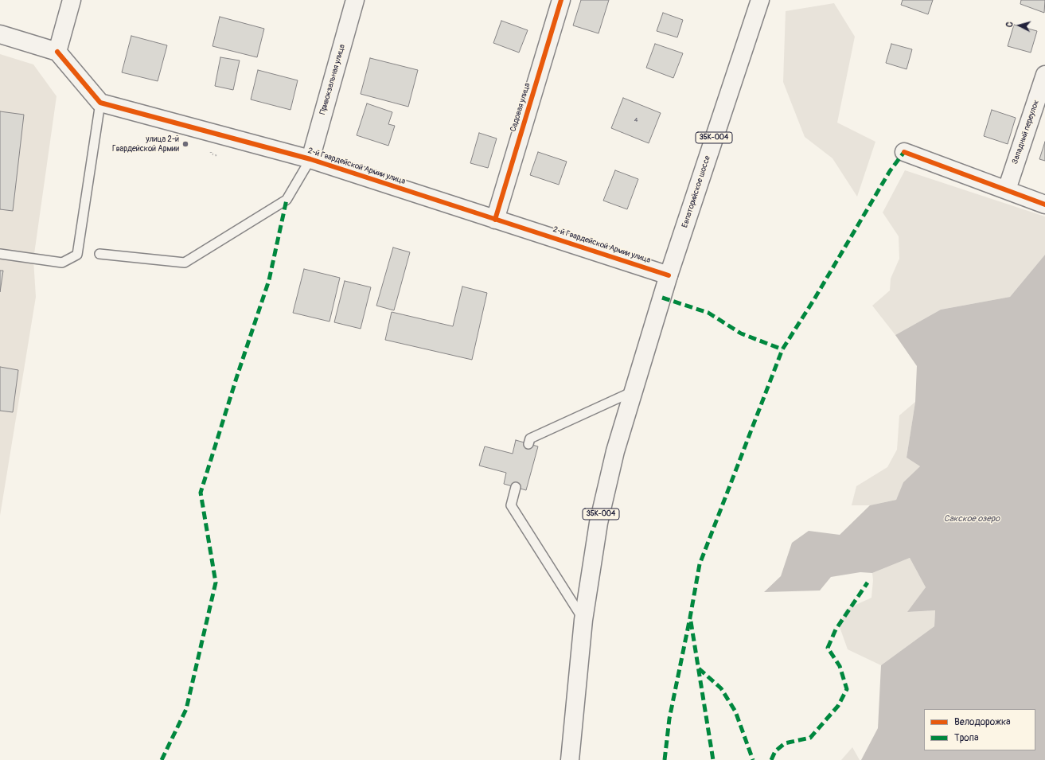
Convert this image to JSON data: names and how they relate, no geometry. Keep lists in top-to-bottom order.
{
  "streets": {
    "street": [
      "Привокзальная улица",
      "Садовая улица",
      "Западный переулок",
      "35К-004",
      "2-й Гвардейской Армии улица",
      "Евпаторийское шоссе"
    ]
  },
  "crossings": [
    ["Привокзальная улица", "2-й Гвардейской Армии улица"],
    ["Садовая улица", "2-й Гвардейской Армии улица"],
    ["35К-004", "2-й Гвардейской Армии улица"],
    ["35К-004", "Евпаторийское шоссе"],
    ["2-й Гвардейской Армии улица", "Евпаторийское шоссе"]
  ],
  "water": ["Сакское озеро"],
  "places": ["улица 2-й Гвардейской Армии"],
  "house_numbers": ["4"],
  "legend": ["Велодорожка", "Тропа"],
  "north": "left"
}
